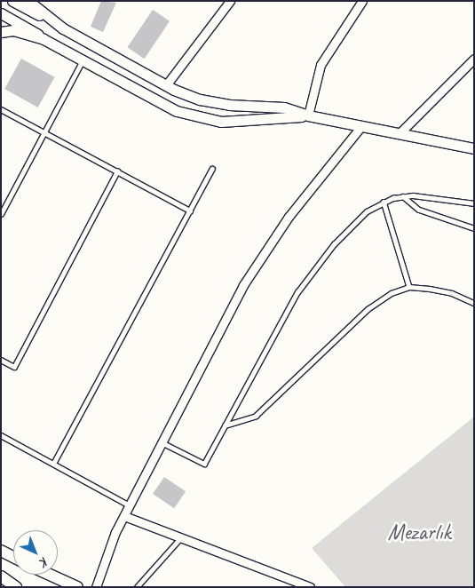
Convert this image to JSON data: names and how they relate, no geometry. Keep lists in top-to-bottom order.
{
  "parks": ["Mezarlık"],
  "north": "bottom right"
}
